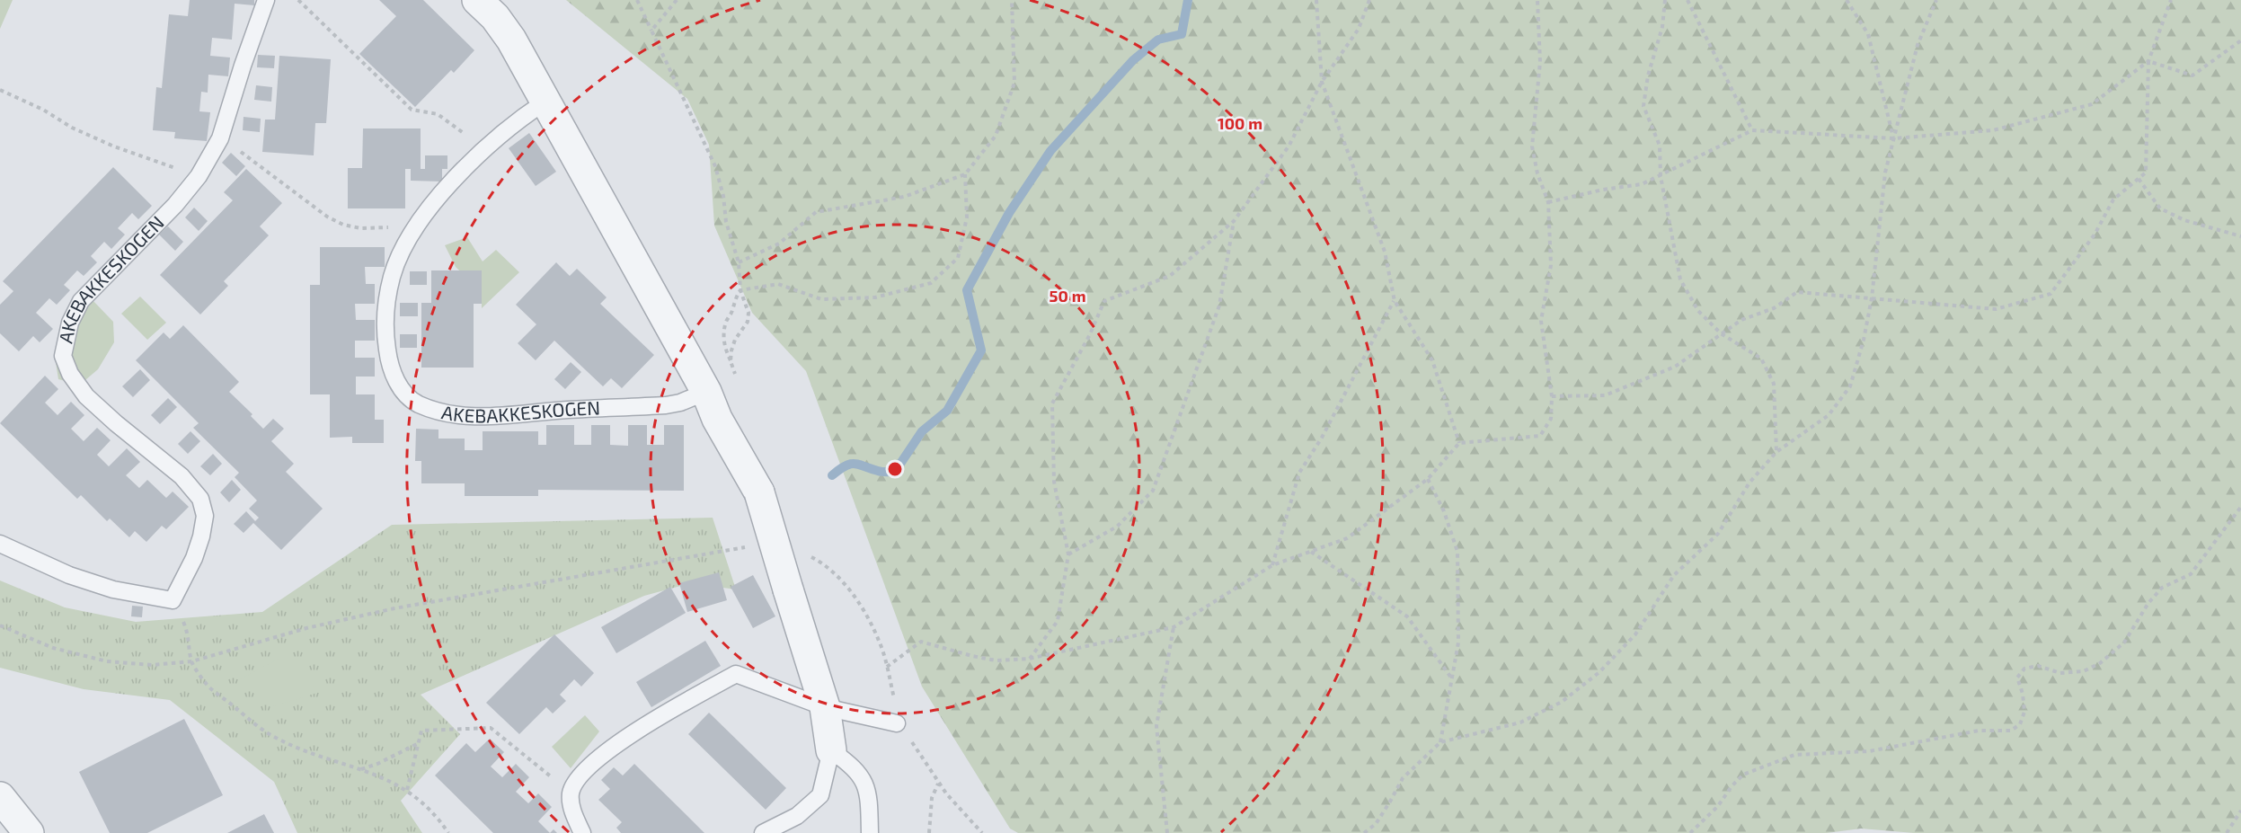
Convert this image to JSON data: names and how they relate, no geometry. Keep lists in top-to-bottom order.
{
  "streets": {
    "lane": ["AKEBAKKESKOGEN"]
  },
  "rings": ["100 m", "50 m"]
}
